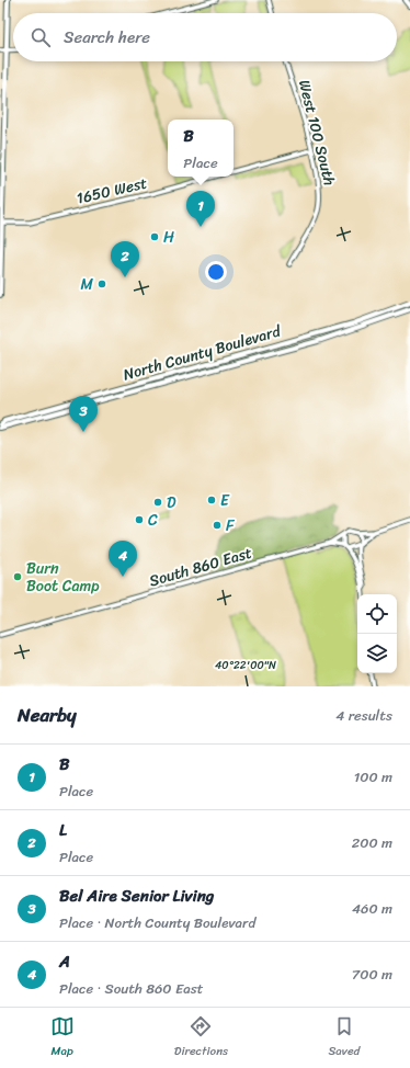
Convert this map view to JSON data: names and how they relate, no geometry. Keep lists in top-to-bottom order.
{
  "streets": {
    "main road": ["North County Boulevard"],
    "street": ["West 100 South", "1650 West", "South 860 East"]
  },
  "places": [
    "H",
    "M",
    "E",
    "D",
    "C",
    "F",
    "Burn Boot Camp"
  ],
  "page": {
    "search": "Search here",
    "popup": ["B", "Place"],
    "pins": [
      "1",
      "2",
      "3",
      "4"
    ],
    "heading": ["Nearby", "4 results"],
    "list": [
      {
        "mark": "1",
        "name": "B",
        "note": "Place",
        "value": "100 m"
      },
      {
        "mark": "2",
        "name": "L",
        "note": "Place",
        "value": "200 m"
      },
      {
        "mark": "3",
        "name": "Bel Aire Senior Living",
        "note": "Place · North County Boulevard",
        "value": "460 m"
      },
      {
        "mark": "4",
        "name": "A",
        "note": "Place · South 860 East",
        "value": "700 m"
      }
    ],
    "nav": ["Map", "Directions", "Saved"]
  },
  "coordinates": ["40°22'00\"N"]
}
